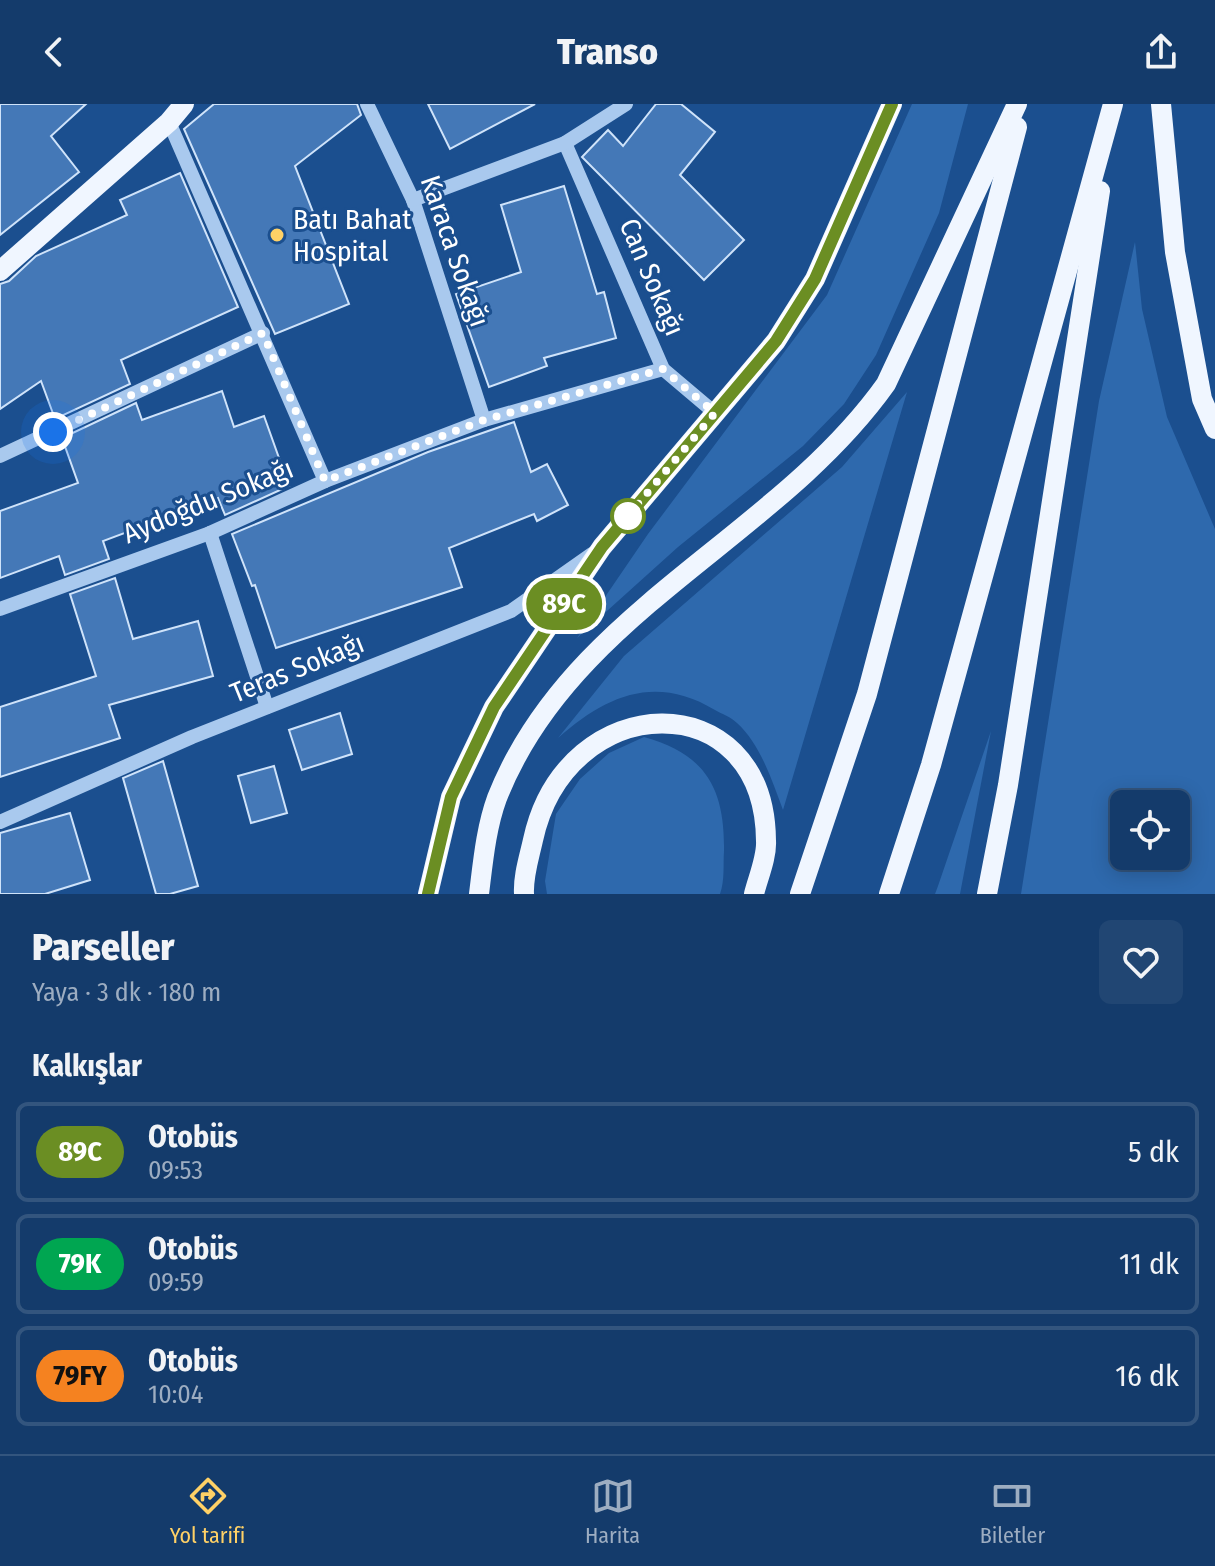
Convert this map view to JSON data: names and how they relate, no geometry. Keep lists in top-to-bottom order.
{
  "streets": {
    "street": [
      "Karaca Sokağı",
      "Can Sokağı",
      "Aydoğdu Sokağı",
      "Teras Sokağı"
    ]
  },
  "crossings": [
    ["Karaca Sokağı", "Aydoğdu Sokağı"],
    ["Can Sokağı", "Aydoğdu Sokağı"]
  ],
  "places": ["Batı Bahat Hospital"],
  "lines": ["bus line 89C"],
  "page": {
    "header": "Transo",
    "on_map": "89C",
    "heading": [
      ["Parseller", "Yaya · 3 dk · 180 m"],
      "Kalkışlar"
    ],
    "list": [
      {
        "mark": "89C",
        "name": "Otobüs",
        "note": "09:53",
        "value": "5 dk"
      },
      {
        "mark": "79K",
        "name": "Otobüs",
        "note": "09:59",
        "value": "11 dk"
      },
      {
        "mark": "79FY",
        "name": "Otobüs",
        "note": "10:04",
        "value": "16 dk"
      }
    ],
    "tabs": ["Yol tarifi", "Harita", "Biletler"]
  }
}
